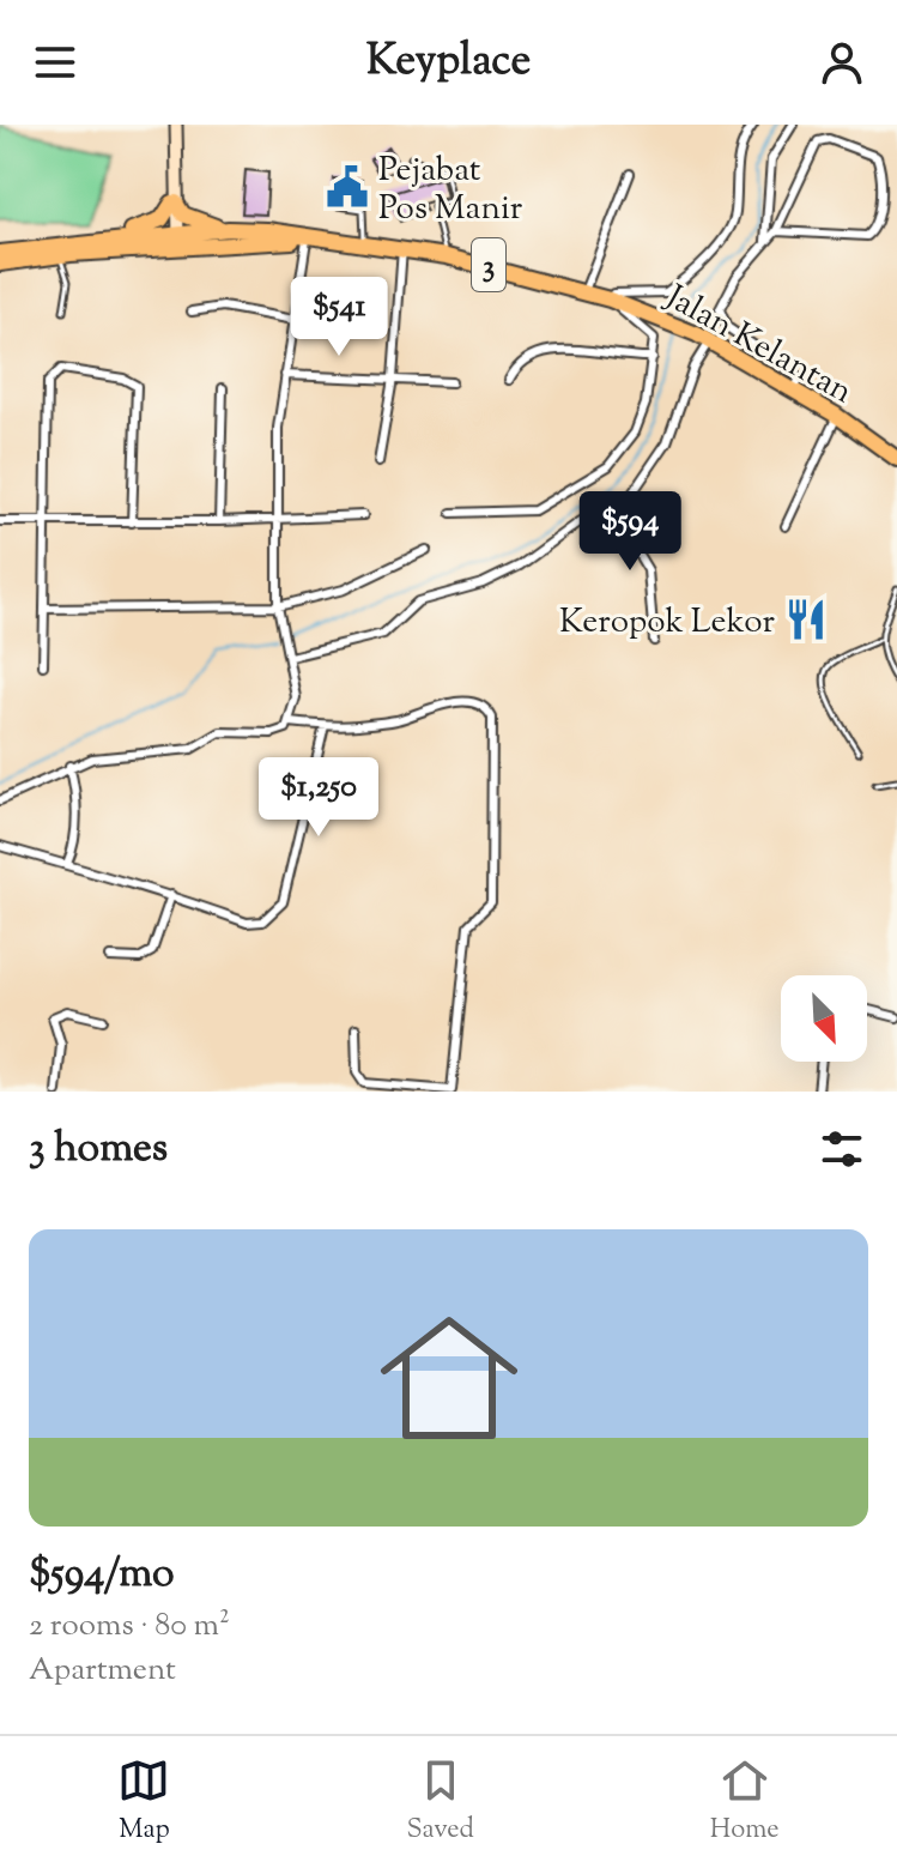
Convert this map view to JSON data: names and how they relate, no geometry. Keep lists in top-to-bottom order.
{
  "streets": {
    "highway": ["3", "Jalan Kelantan"]
  },
  "places": {
    "public building": ["Pejabat Pos Manir"],
    "restaurant": ["Keropok Lekor"]
  },
  "north": "bottom right",
  "page": {
    "header": "Keyplace",
    "price": ["$541", "$594", "$1,250"],
    "heading": "3 homes",
    "list": [
      {
        "name": "$594/mo",
        "note": "2 rooms · 80 m² · Apartment"
      }
    ],
    "tabs": ["Map", "Saved", "Home"]
  }
}
